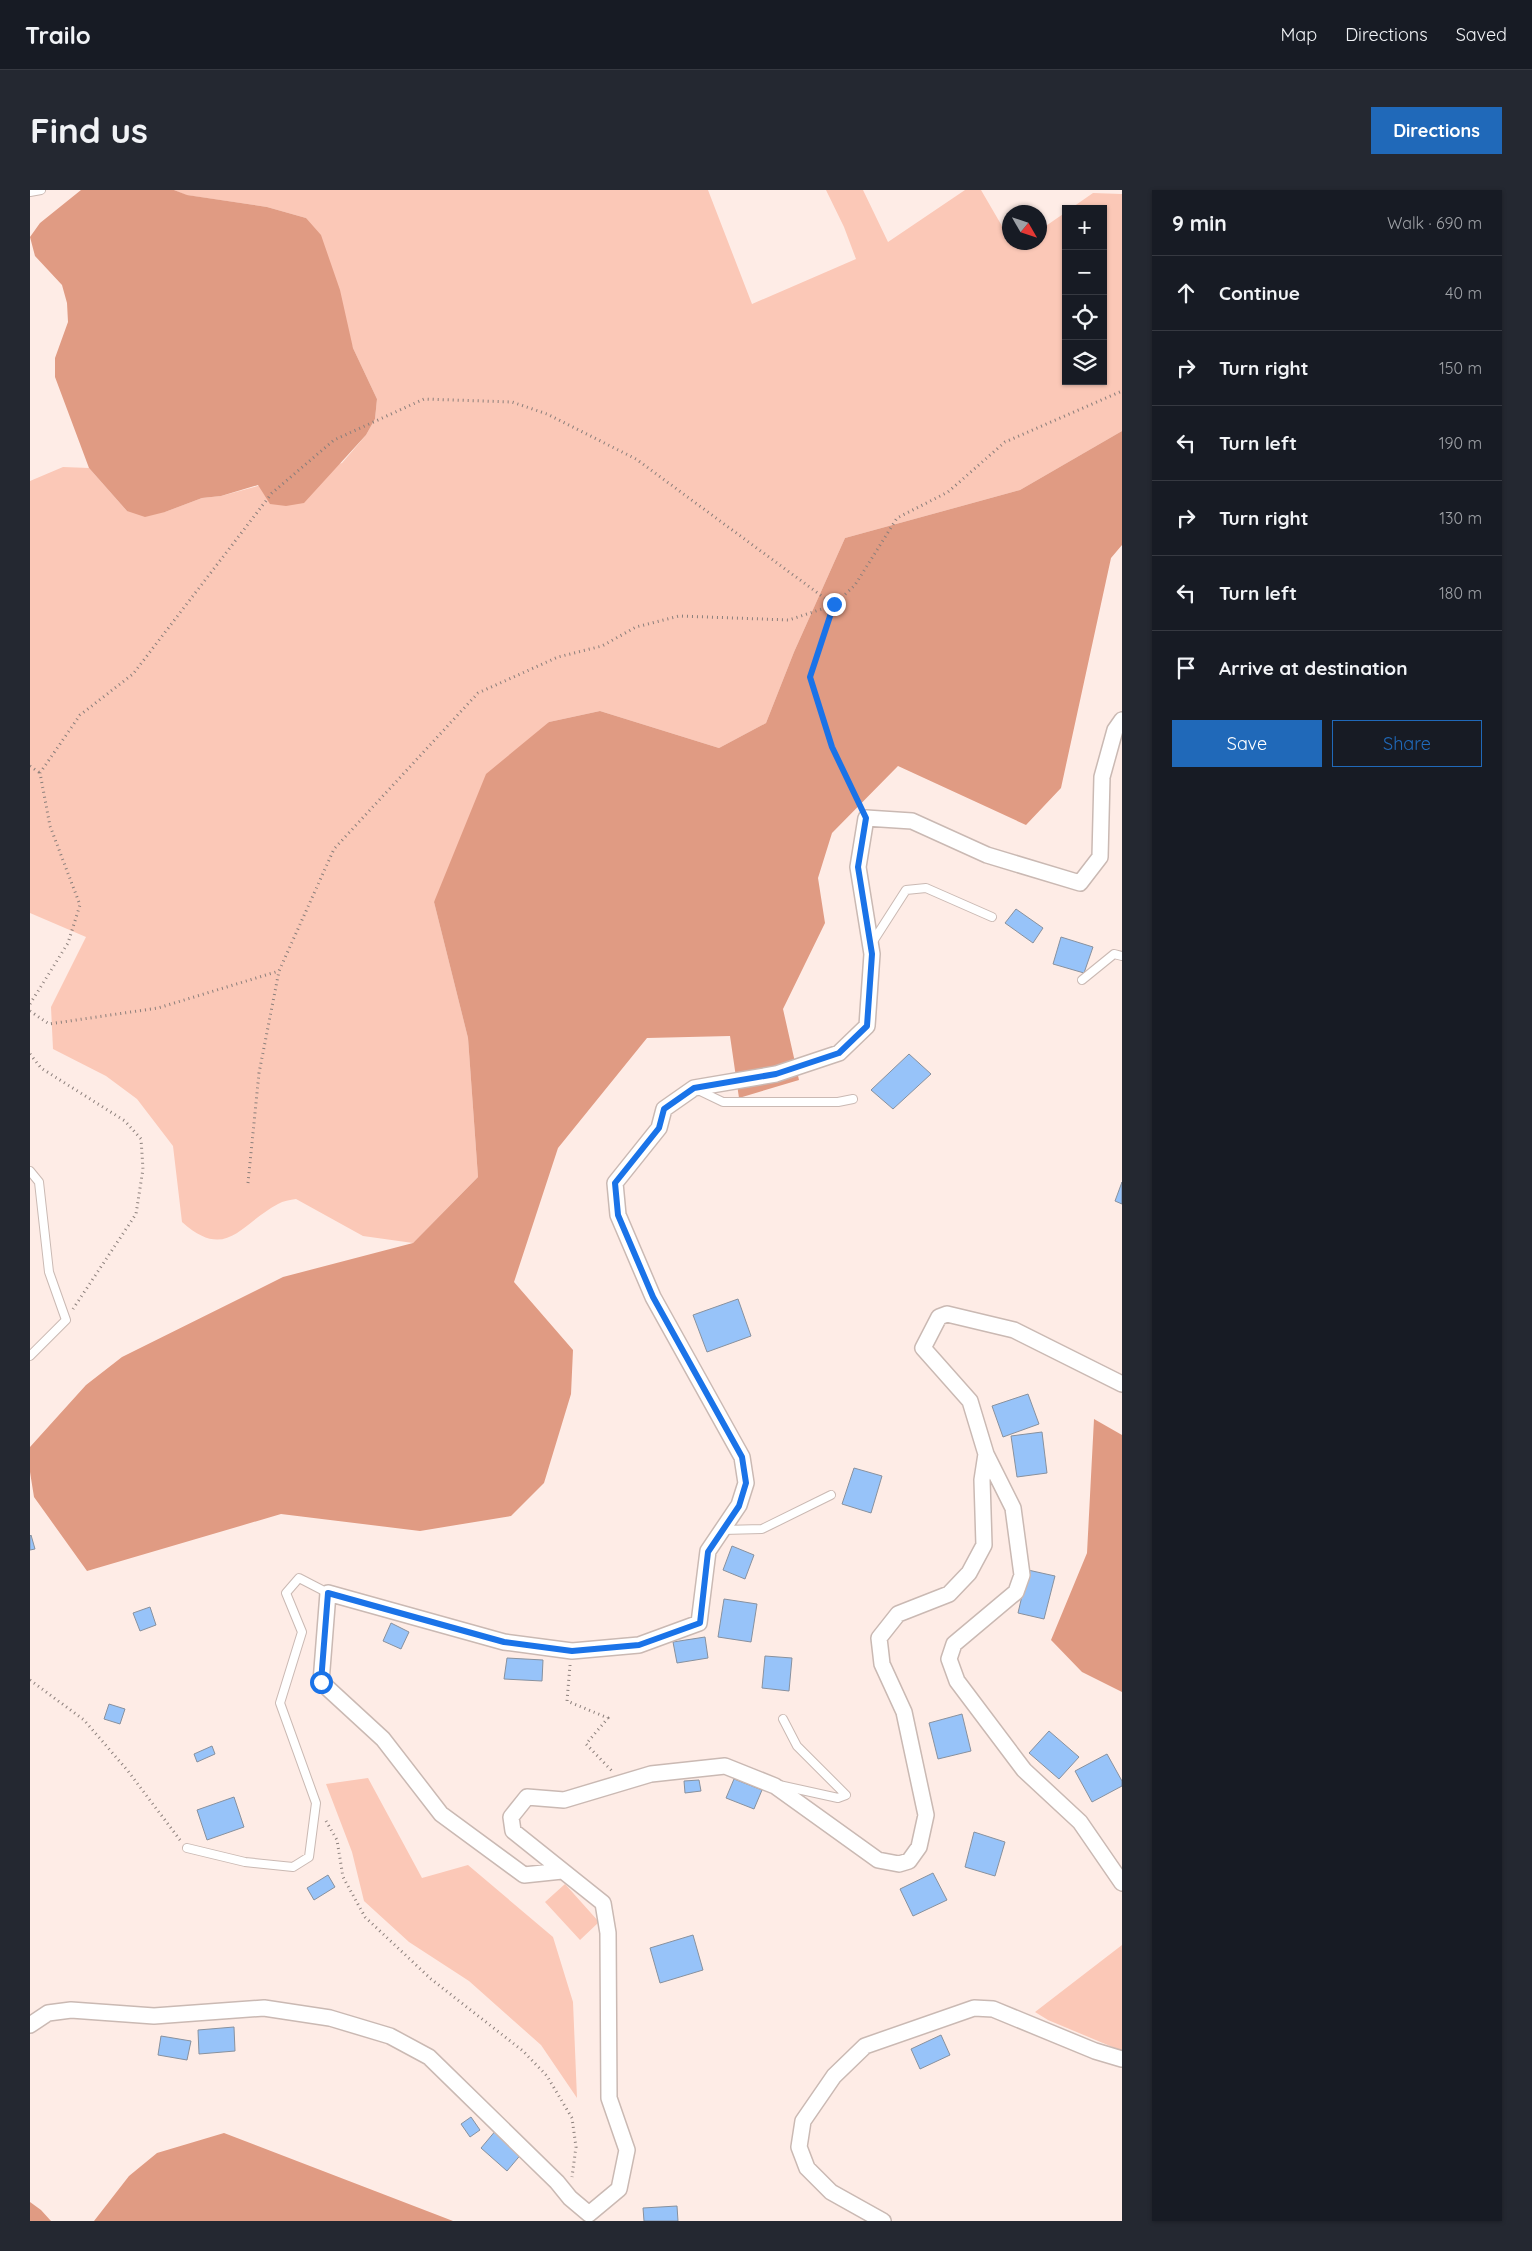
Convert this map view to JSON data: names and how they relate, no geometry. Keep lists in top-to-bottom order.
{
  "north": "bottom right",
  "page": {
    "header": "Trailo",
    "nav": ["Map", "Directions", "Saved"],
    "buttons": [
      "Directions",
      ["Save", "Share"]
    ],
    "title": "Find us",
    "heading": ["9 min", "Walk · 690 m"],
    "map_buttons": ["+", "−"],
    "list": [
      ["Continue", "40 m"],
      ["Turn right", "150 m"],
      ["Turn left", "190 m"],
      ["Turn right", "130 m"],
      ["Turn left", "180 m"],
      "Arrive at destination"
    ]
  }
}
